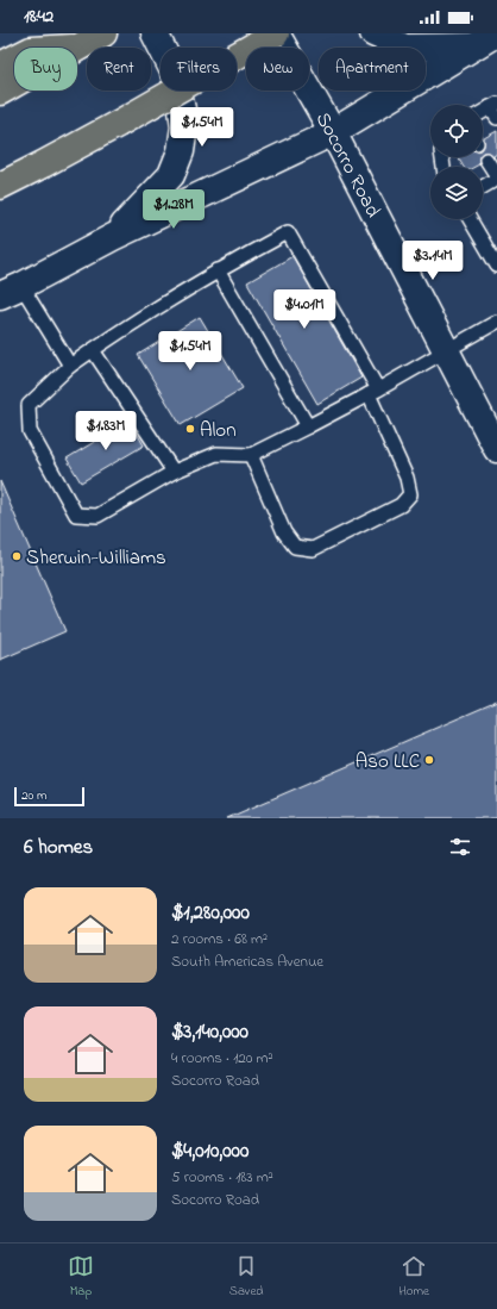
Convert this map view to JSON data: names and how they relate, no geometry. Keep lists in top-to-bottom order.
{
  "streets": {
    "main road": ["Socorro Road"]
  },
  "places": ["Alon", "Sherwin-Williams", "Aso LLC"],
  "scale_bar": "20 m",
  "page": {
    "status": "18:42",
    "chip": [
      "Buy",
      "Rent",
      "Filters",
      "New",
      "Apartment"
    ],
    "price": [
      "$1.54M",
      "$1.28M",
      "$3.14M",
      "$4.01M",
      "$1.54M",
      "$1.83M"
    ],
    "scale": "20 m",
    "heading": "6 homes",
    "list": [
      {
        "name": "$1,280,000",
        "note": "2 rooms · 68 m² · South Americas Avenue"
      },
      {
        "name": "$3,140,000",
        "note": "4 rooms · 120 m² · Socorro Road"
      },
      {
        "name": "$4,010,000",
        "note": "5 rooms · 183 m² · Socorro Road"
      }
    ],
    "tabs": ["Map", "Saved", "Home"]
  }
}
